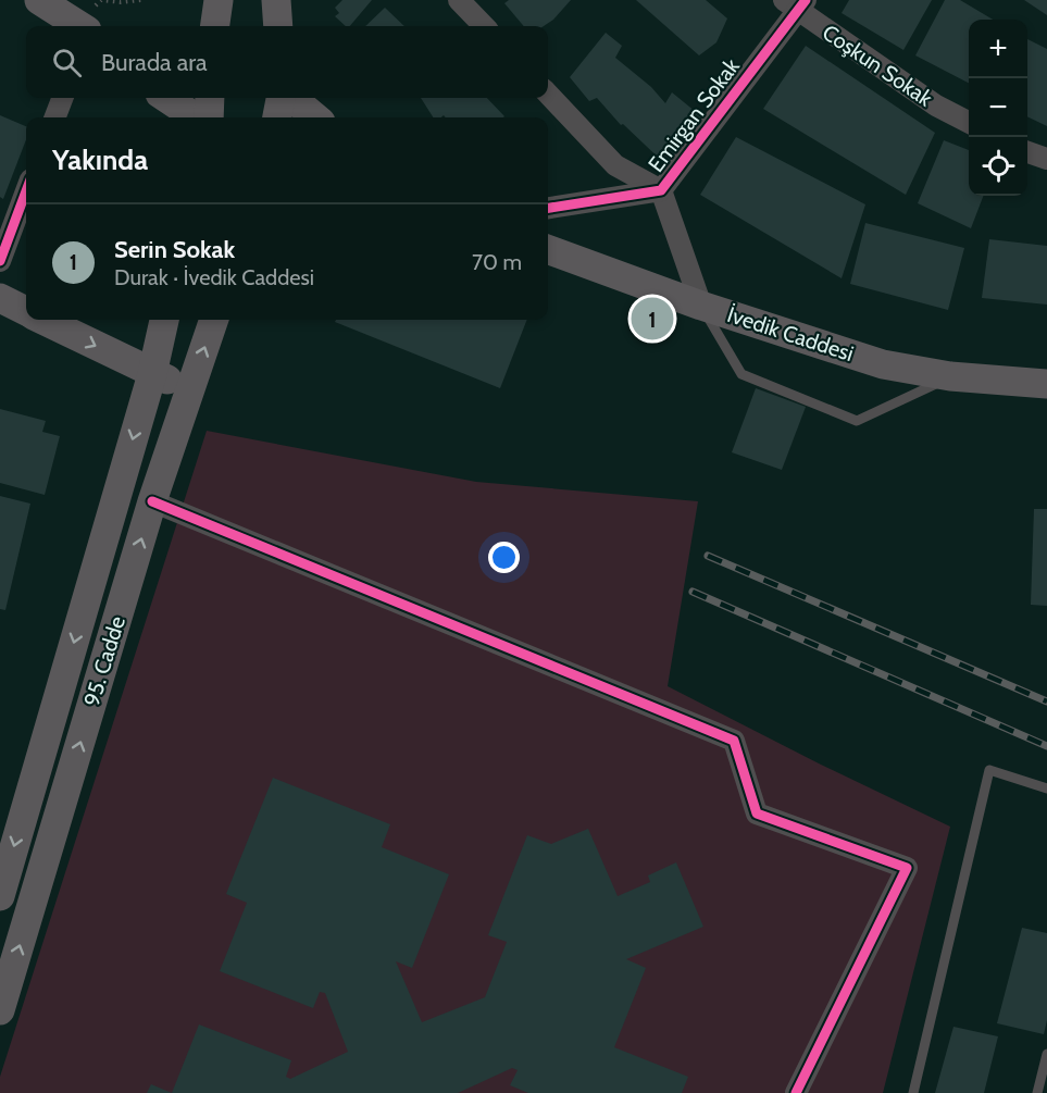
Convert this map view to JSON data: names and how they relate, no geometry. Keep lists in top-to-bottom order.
{
  "streets": {
    "main road": ["İvedik Caddesi", "95. Cadde"],
    "street": ["Coşkun Sokak", "Emirgan Sokak"]
  },
  "crossings": [
    ["Coşkun Sokak", "Emirgan Sokak"]
  ],
  "page": {
    "map_buttons": ["+", "−"],
    "search": "Burada ara",
    "heading": "Yakında",
    "list": [
      {
        "mark": "1",
        "name": "Serin Sokak",
        "note": "Durak · İvedik Caddesi",
        "value": "70 m"
      }
    ],
    "pins": "1"
  }
}
